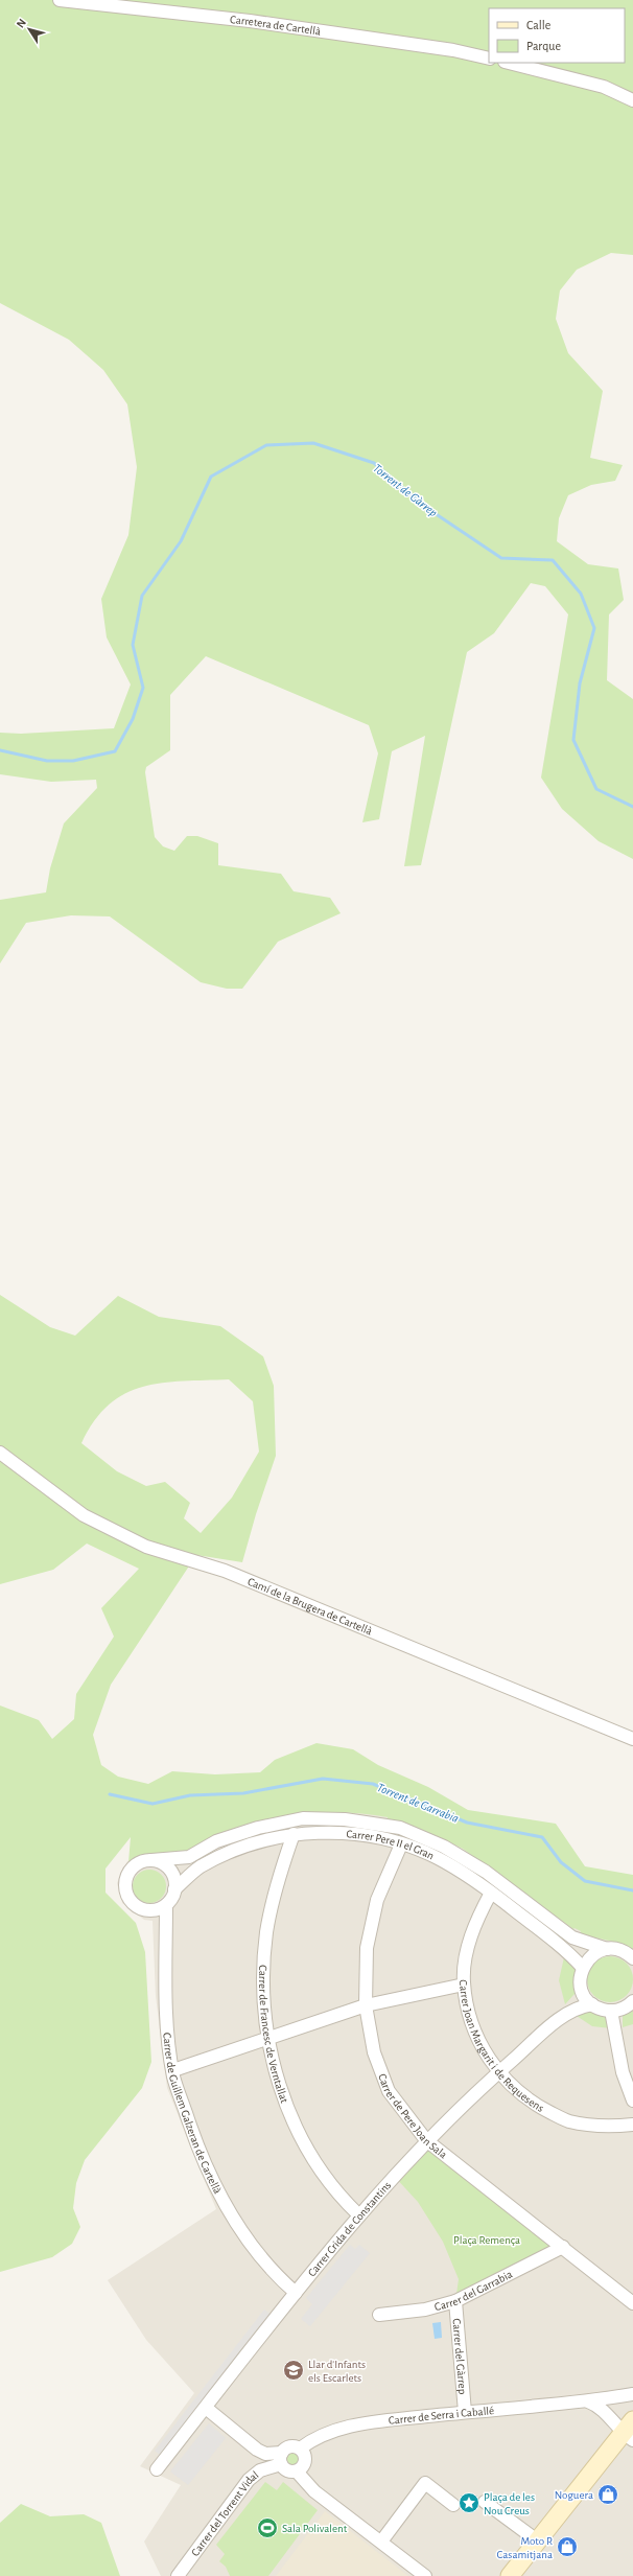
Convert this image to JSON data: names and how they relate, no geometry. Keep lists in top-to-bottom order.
{
  "streets": {
    "street": [
      "Carretera de Cartellà",
      "Camí de la Brugera de Cartellà",
      "Carrer Pere II el Gran",
      "Carrer de Francesc de Verntallat",
      "Carrer Joan Margarit i de Requesens",
      "Carrer de Guillem Galzeran de Cartellà",
      "Carrer de Pere Joan Sala",
      "Carrer Crida de Constantins",
      "Carrer del Garrabia",
      "Carrer del Gàrrep",
      "Carrer de Serra i Caballé",
      "Carrer del Torrent Vidal"
    ]
  },
  "crossings": [
    ["Carrer Pere II el Gran", "Carrer de Francesc de Verntallat"],
    ["Carrer Pere II el Gran", "Carrer Joan Margarit i de Requesens"],
    ["Carrer Pere II el Gran", "Carrer de Guillem Galzeran de Cartellà"],
    ["Carrer Pere II el Gran", "Carrer de Pere Joan Sala"],
    ["Carrer Pere II el Gran", "Carrer Crida de Constantins"],
    ["Carrer de Francesc de Verntallat", "Carrer Crida de Constantins"],
    ["Carrer Joan Margarit i de Requesens", "Carrer Crida de Constantins"],
    ["Carrer de Guillem Galzeran de Cartellà", "Carrer Crida de Constantins"],
    ["Carrer de Pere Joan Sala", "Carrer Crida de Constantins"],
    ["Carrer de Pere Joan Sala", "Carrer del Garrabia"],
    ["Carrer del Garrabia", "Carrer del Gàrrep"],
    ["Carrer del Gàrrep", "Carrer de Serra i Caballé"],
    ["Carrer de Serra i Caballé", "Carrer del Torrent Vidal"]
  ],
  "water": ["Torrent de Gàrrep", "Torrent de Garrabia"],
  "parks": ["Plaça Remença"],
  "places": {
    "school or university": ["Llar d'Infants els Escarlets"],
    "shop": ["Noguera", "Moto R Casamitjana"],
    "place": ["Plaça de les Nou Creus"],
    "sports": ["Sala Polivalent"]
  },
  "legend": ["Calle", "Parque"],
  "north": "top left"
}
